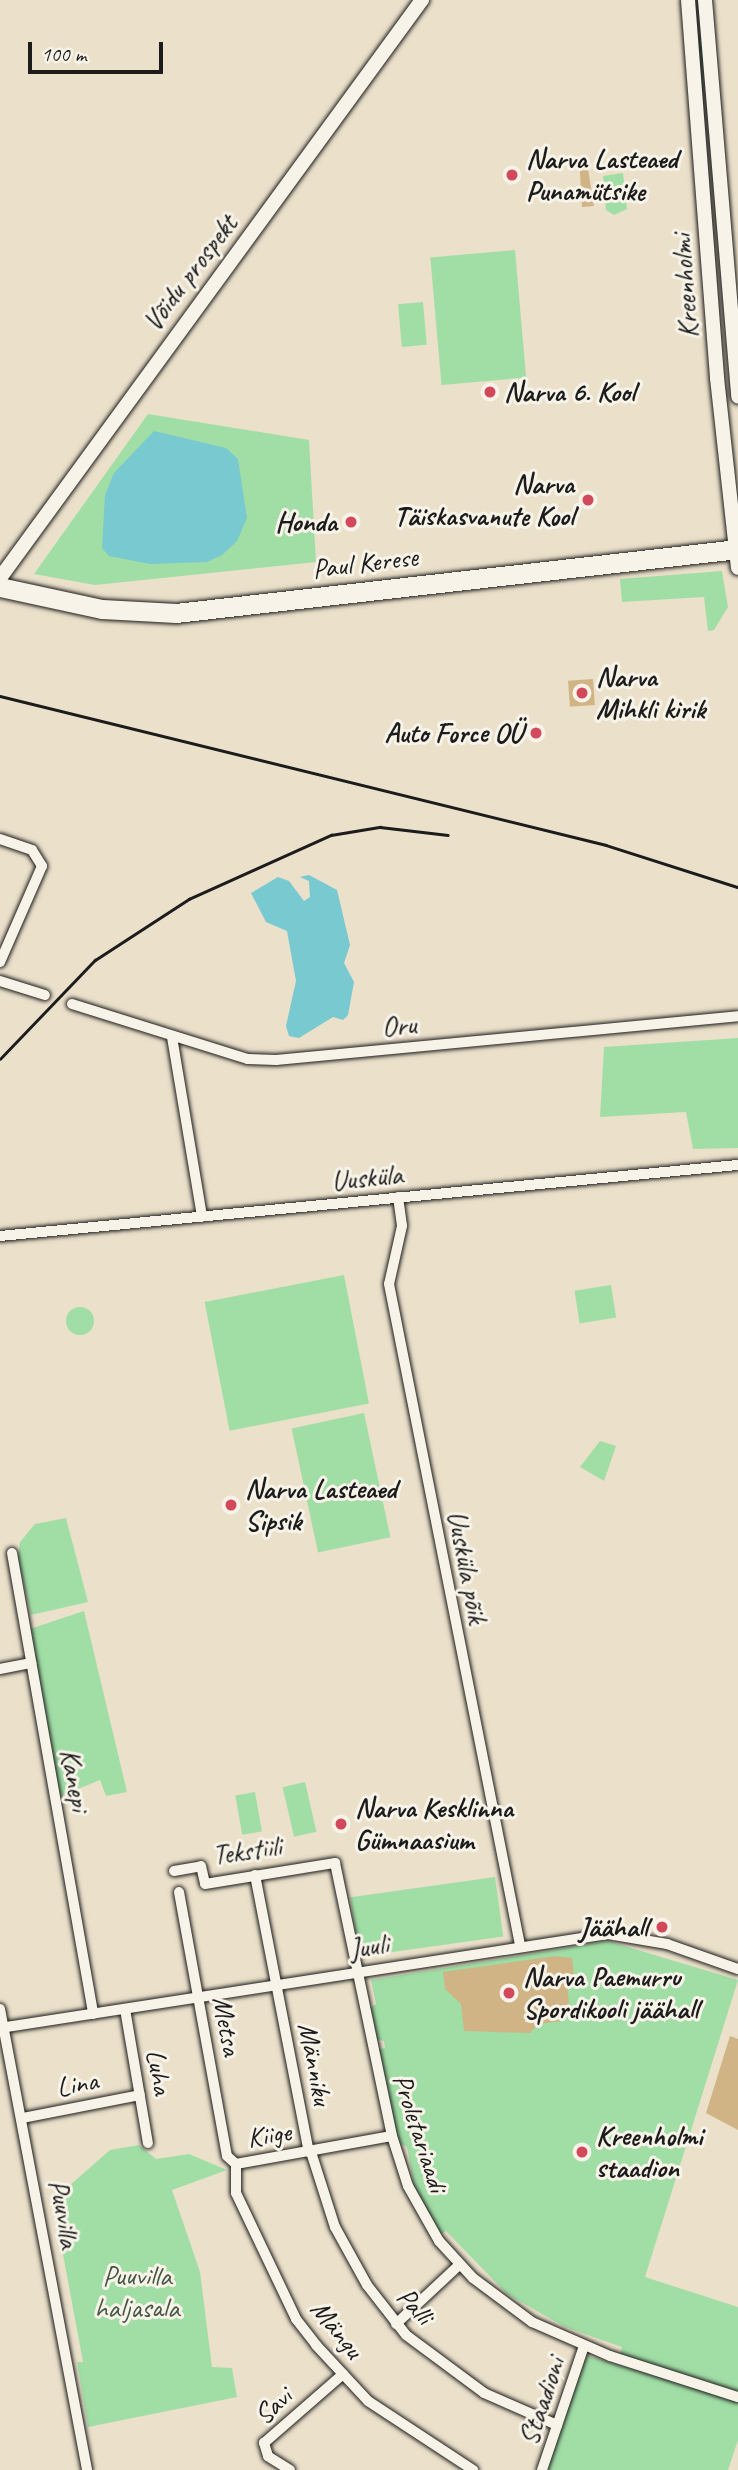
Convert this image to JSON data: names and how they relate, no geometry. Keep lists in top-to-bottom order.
{
  "streets": {
    "highway": ["Paul Kerese"],
    "main road": ["Võidu prospekt", "Kreenholmi"],
    "street": [
      "Oru",
      "Uusküla",
      "Uusküla põik",
      "Kanepi",
      "Tekstiili",
      "Juuli",
      "Metsa",
      "Männiku",
      "Luha",
      "Lina",
      "Proletariaadi",
      "Kiige",
      "Puuvilla",
      "Palli",
      "Mängu",
      "Staadioni",
      "Savi"
    ]
  },
  "crossings": [
    ["Kreenholmi", "Paul Kerese"],
    ["Uusküla", "Uusküla põik"],
    ["Uusküla põik", "Juuli"],
    ["Kanepi", "Juuli"],
    ["Tekstiili", "Männiku"],
    ["Tekstiili", "Proletariaadi"],
    ["Juuli", "Metsa"],
    ["Juuli", "Männiku"],
    ["Juuli", "Luha"],
    ["Juuli", "Proletariaadi"],
    ["Juuli", "Puuvilla"],
    ["Metsa", "Kiige"],
    ["Metsa", "Mängu"],
    ["Männiku", "Kiige"],
    ["Männiku", "Palli"],
    ["Luha", "Lina"],
    ["Lina", "Puuvilla"],
    ["Proletariaadi", "Kiige"],
    ["Proletariaadi", "Staadioni"],
    ["Kiige", "Palli"],
    ["Kiige", "Mängu"],
    ["Palli", "Staadioni"],
    ["Mängu", "Savi"]
  ],
  "parks": ["Puuvilla haljasala"],
  "places": [
    "Narva Lasteaed Punamütsike",
    "Narva 6. Kool",
    "Narva Täiskasvanute Kool",
    "Honda",
    "Narva Mihkli kirik",
    "Auto Force OÜ",
    "Narva Lasteaed Sipsik",
    "Narva Kesklinna Gümnaasium",
    "Jäähall",
    "Narva Paemurru Spordikooli jäähall",
    "Kreenholmi staadion"
  ],
  "scale_bar": "100 m"
}
